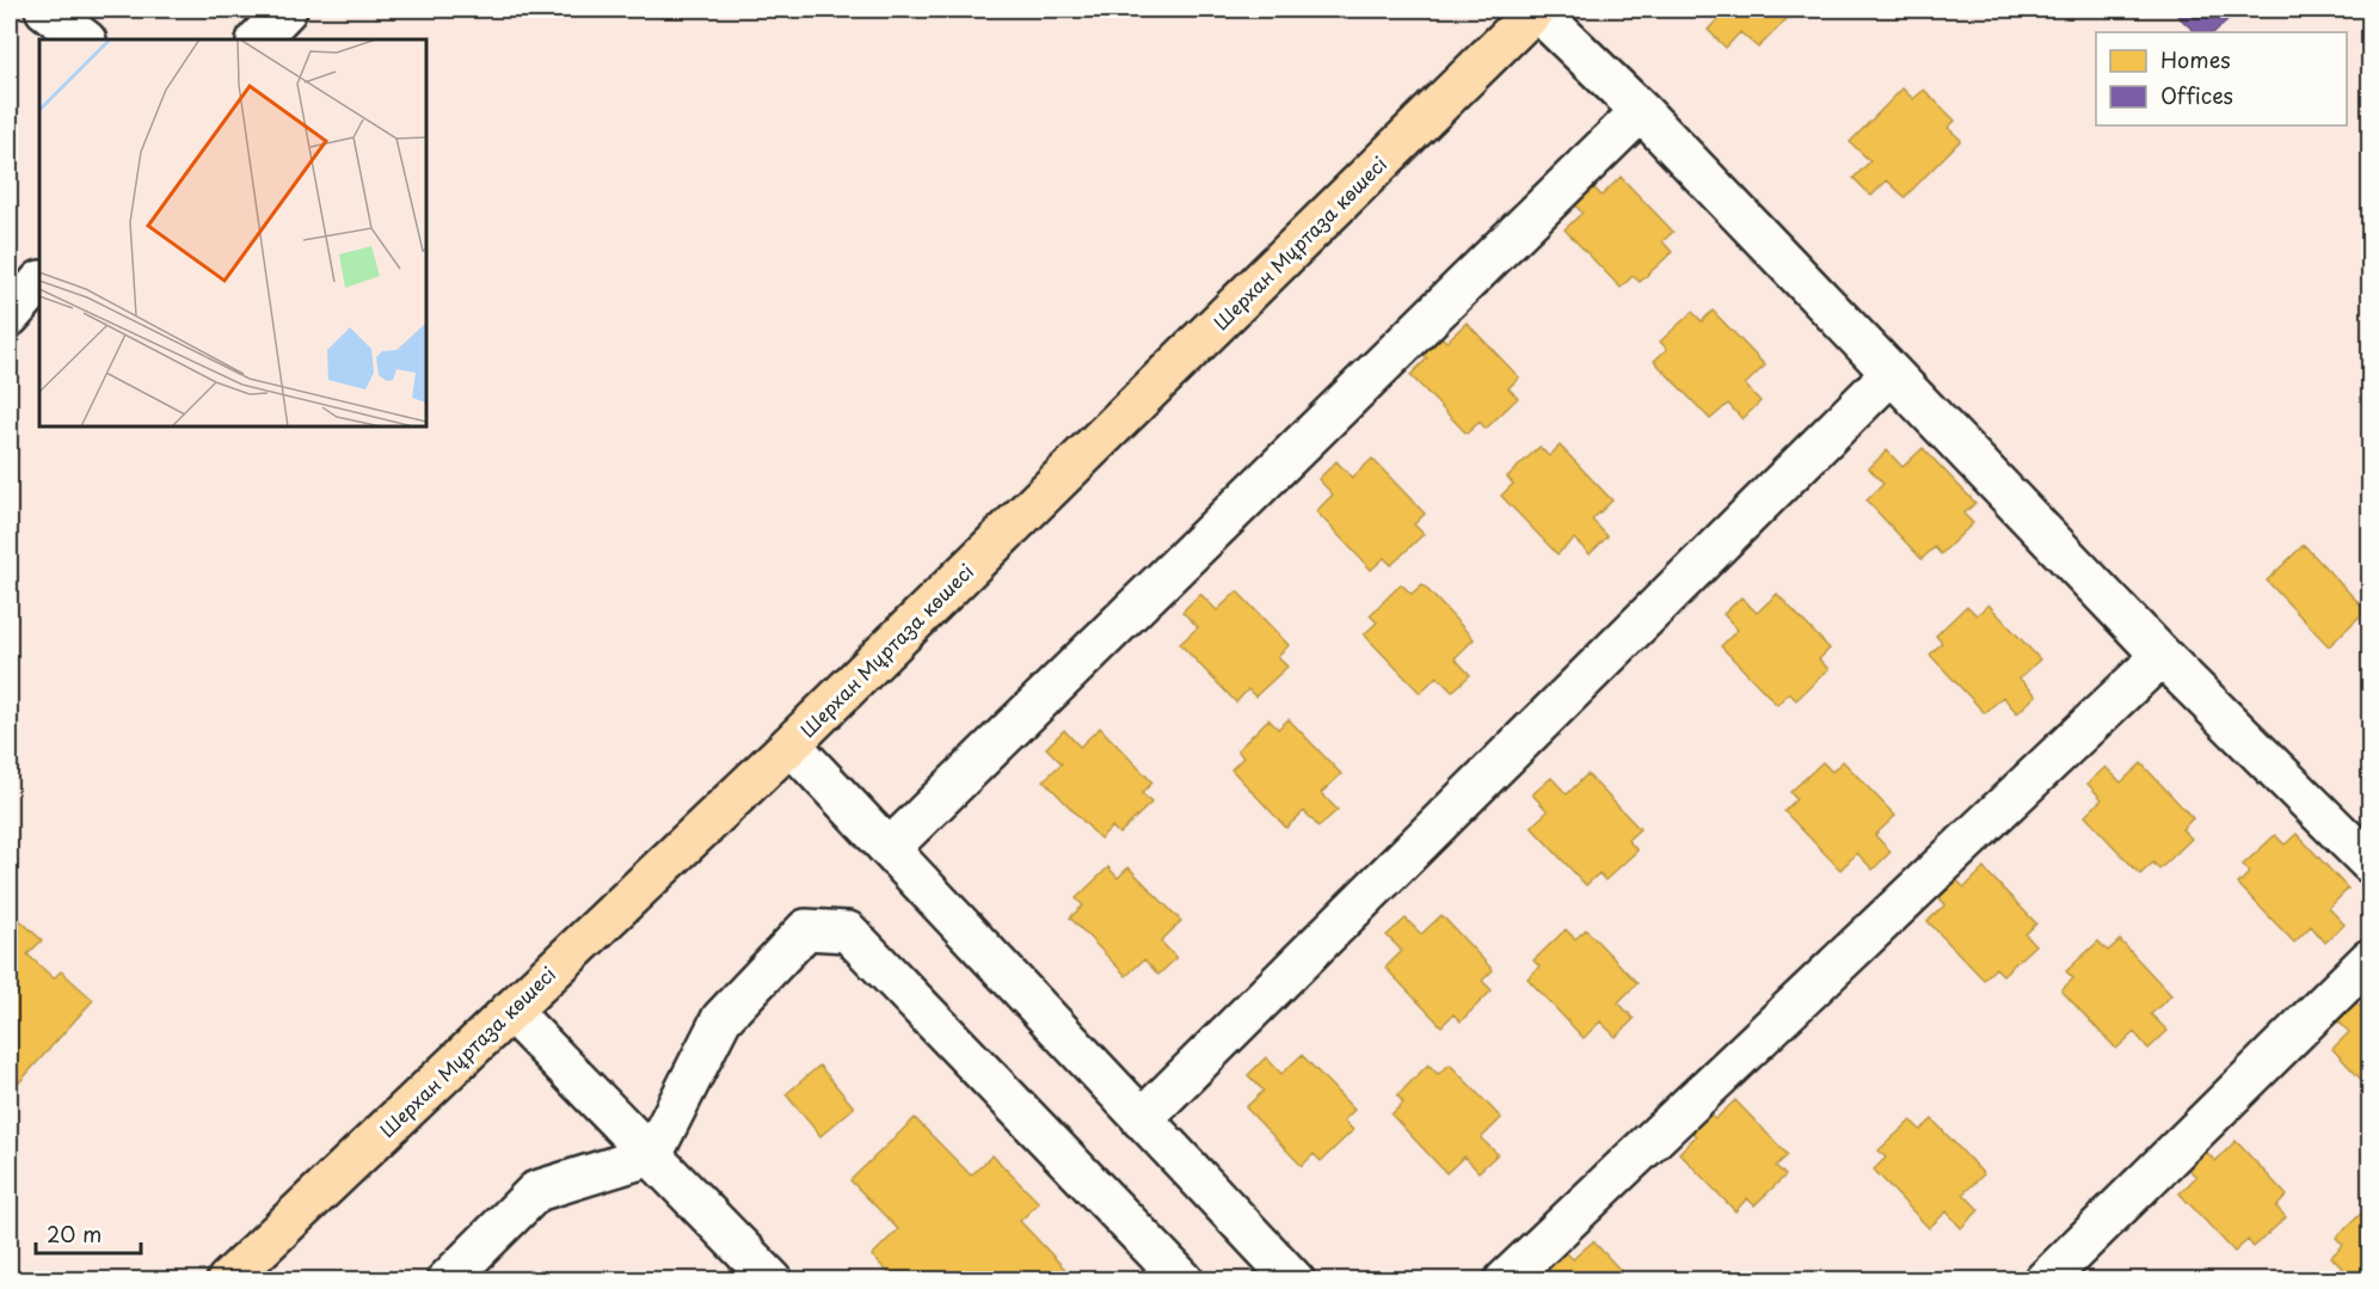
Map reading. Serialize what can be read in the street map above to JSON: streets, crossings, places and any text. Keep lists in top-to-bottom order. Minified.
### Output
{"streets":{"main road":["Шерхан Мұртаза көшесі"]},"legend":["Homes","Offices"],"scale_bar":"20 m"}
